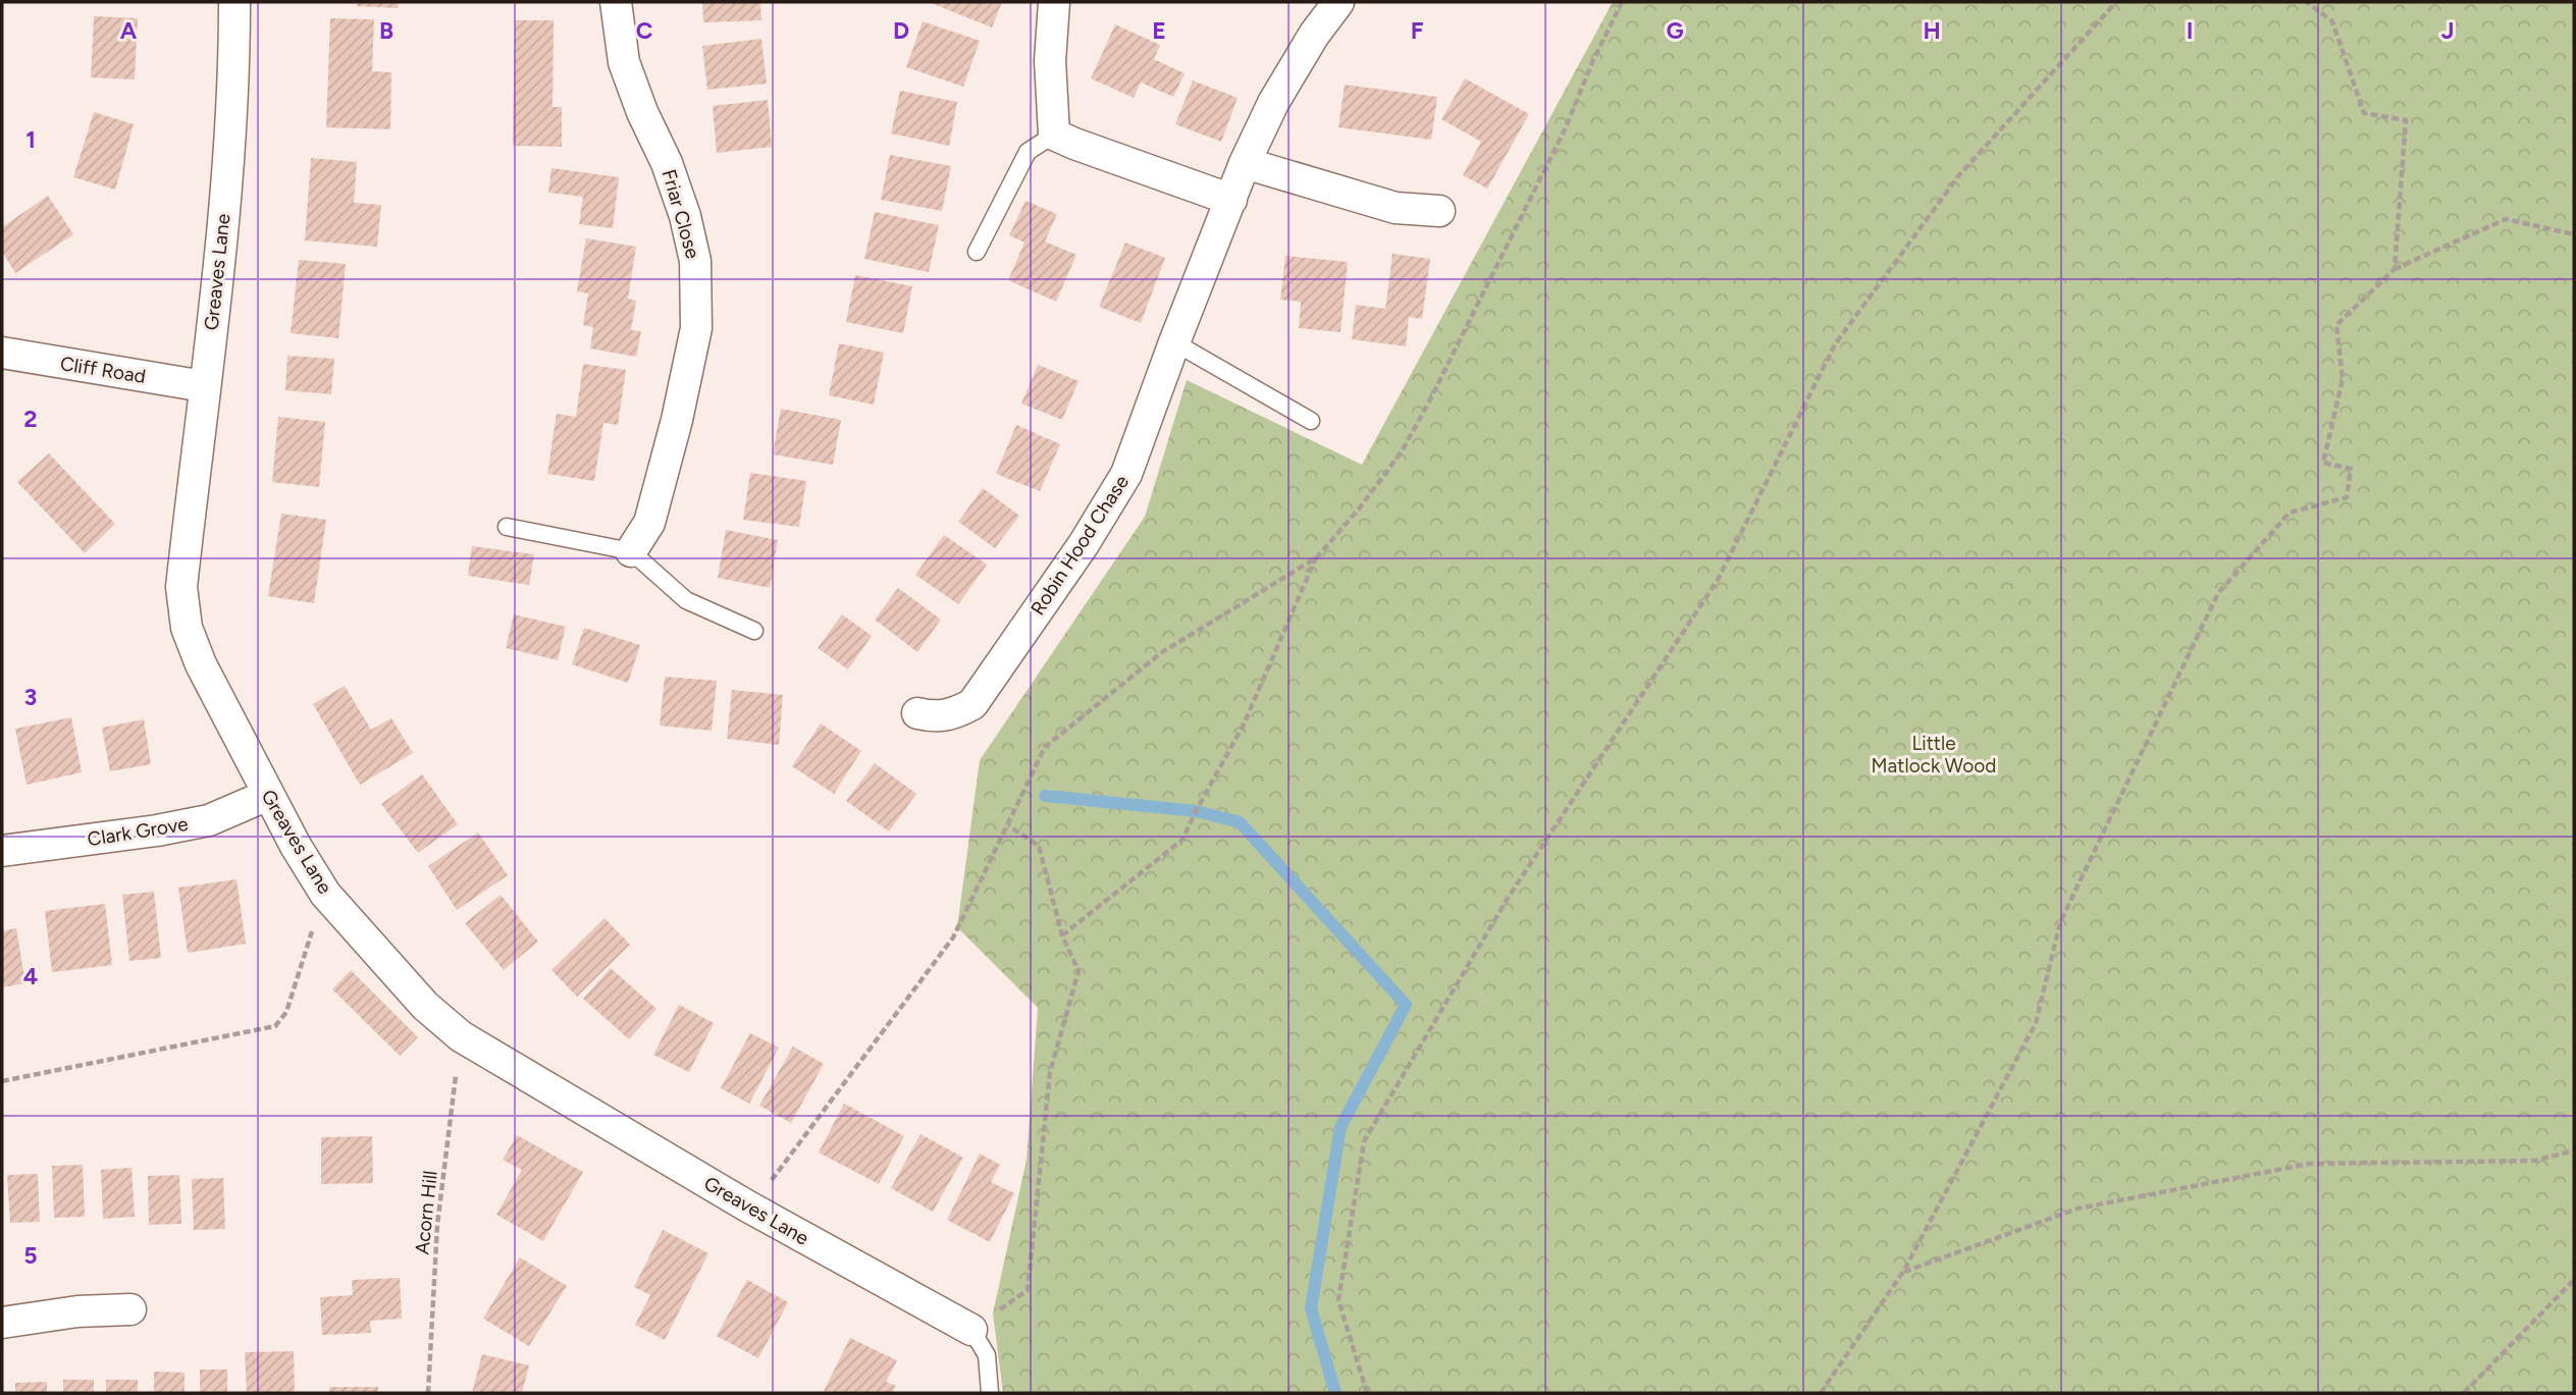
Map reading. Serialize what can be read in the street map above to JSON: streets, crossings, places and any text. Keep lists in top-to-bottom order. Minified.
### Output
{"streets":{"street":["Friar Close","Greaves Lane","Cliff Road","Robin Hood Chase","Clark Grove"],"path":["Acorn Hill"]},"crossings":[["Greaves Lane","Cliff Road"],["Greaves Lane","Clark Grove"],["Greaves Lane","Acorn Hill"]],"parks":["Little Matlock Wood"],"grid":{"columns":["A","B","C","D","E","F","G","H","I","J"],"rows":["1","2","3","4","5"]}}
